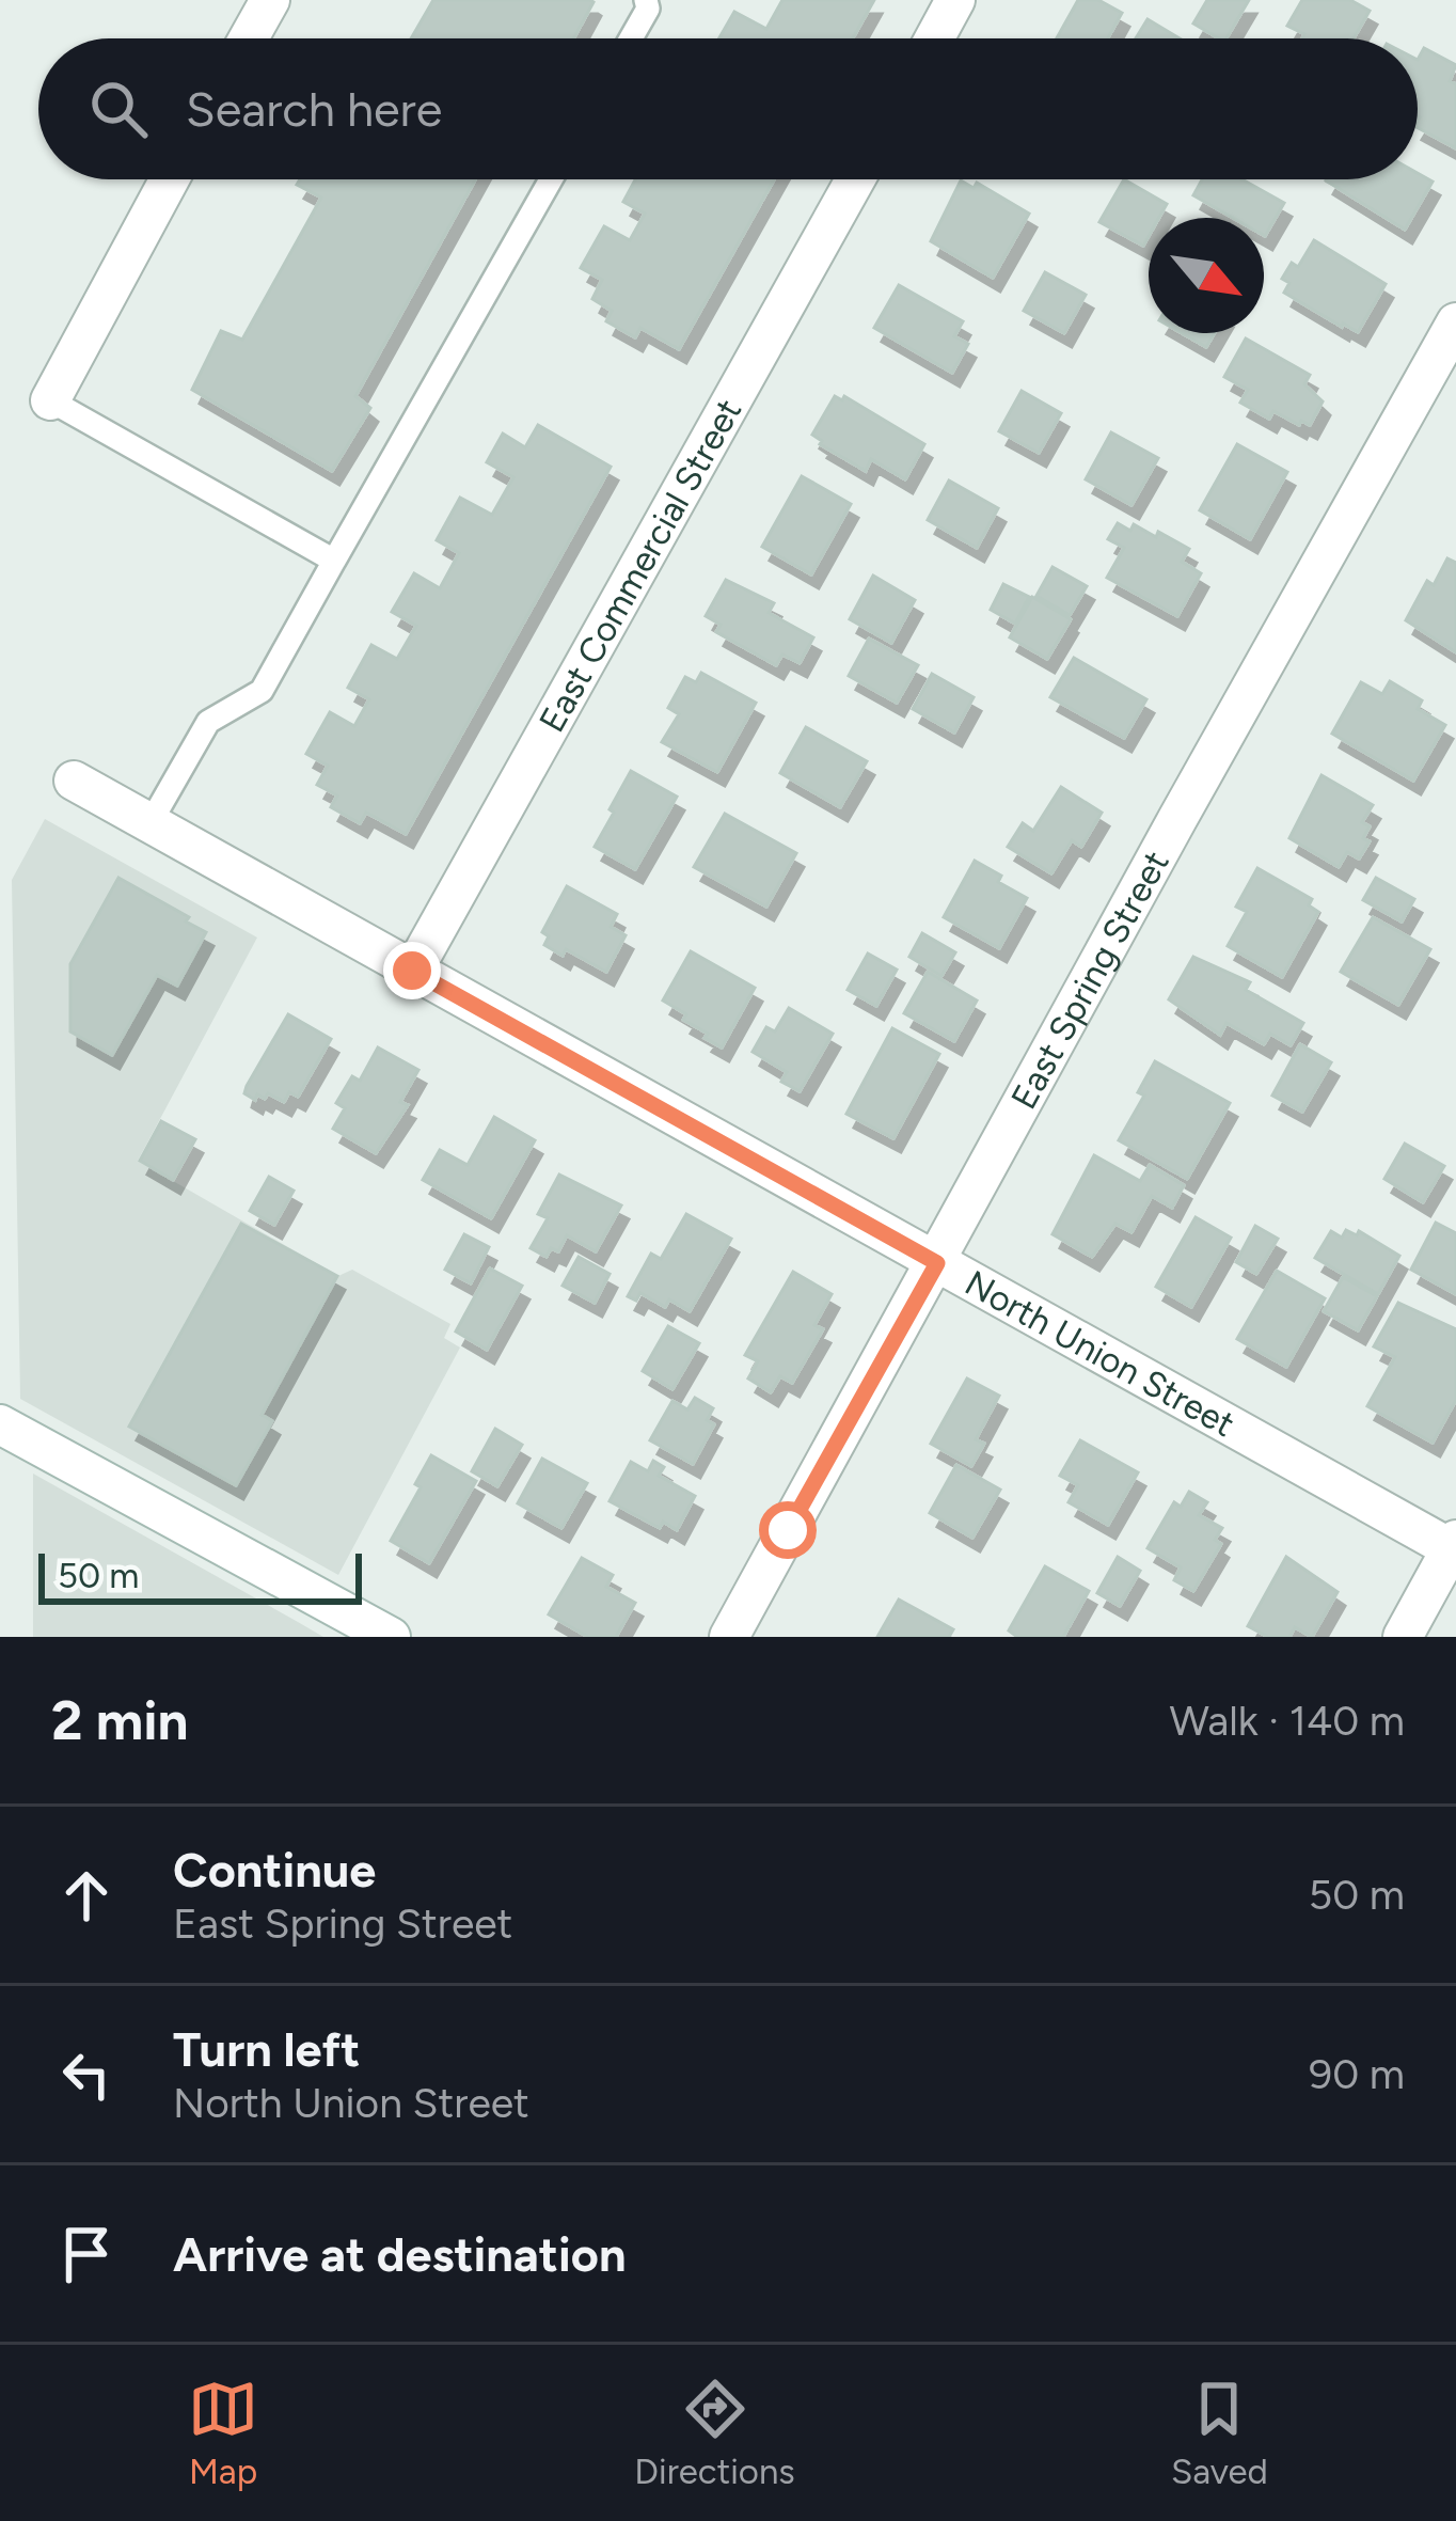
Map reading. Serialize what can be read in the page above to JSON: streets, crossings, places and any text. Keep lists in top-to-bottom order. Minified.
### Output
{"streets":{"street":["East Commercial Street","East Spring Street","North Union Street"]},"crossings":[["East Commercial Street","North Union Street"],["East Spring Street","North Union Street"]],"scale_bar":"50 m","north":"bottom right","page":{"search":"Search here","scale":"50 m","heading":["2 min","Walk · 140 m"],"list":[["Continue","East Spring Street","50 m"],["Turn left","North Union Street","90 m"],"Arrive at destination"],"nav":["Map","Directions","Saved"]}}
